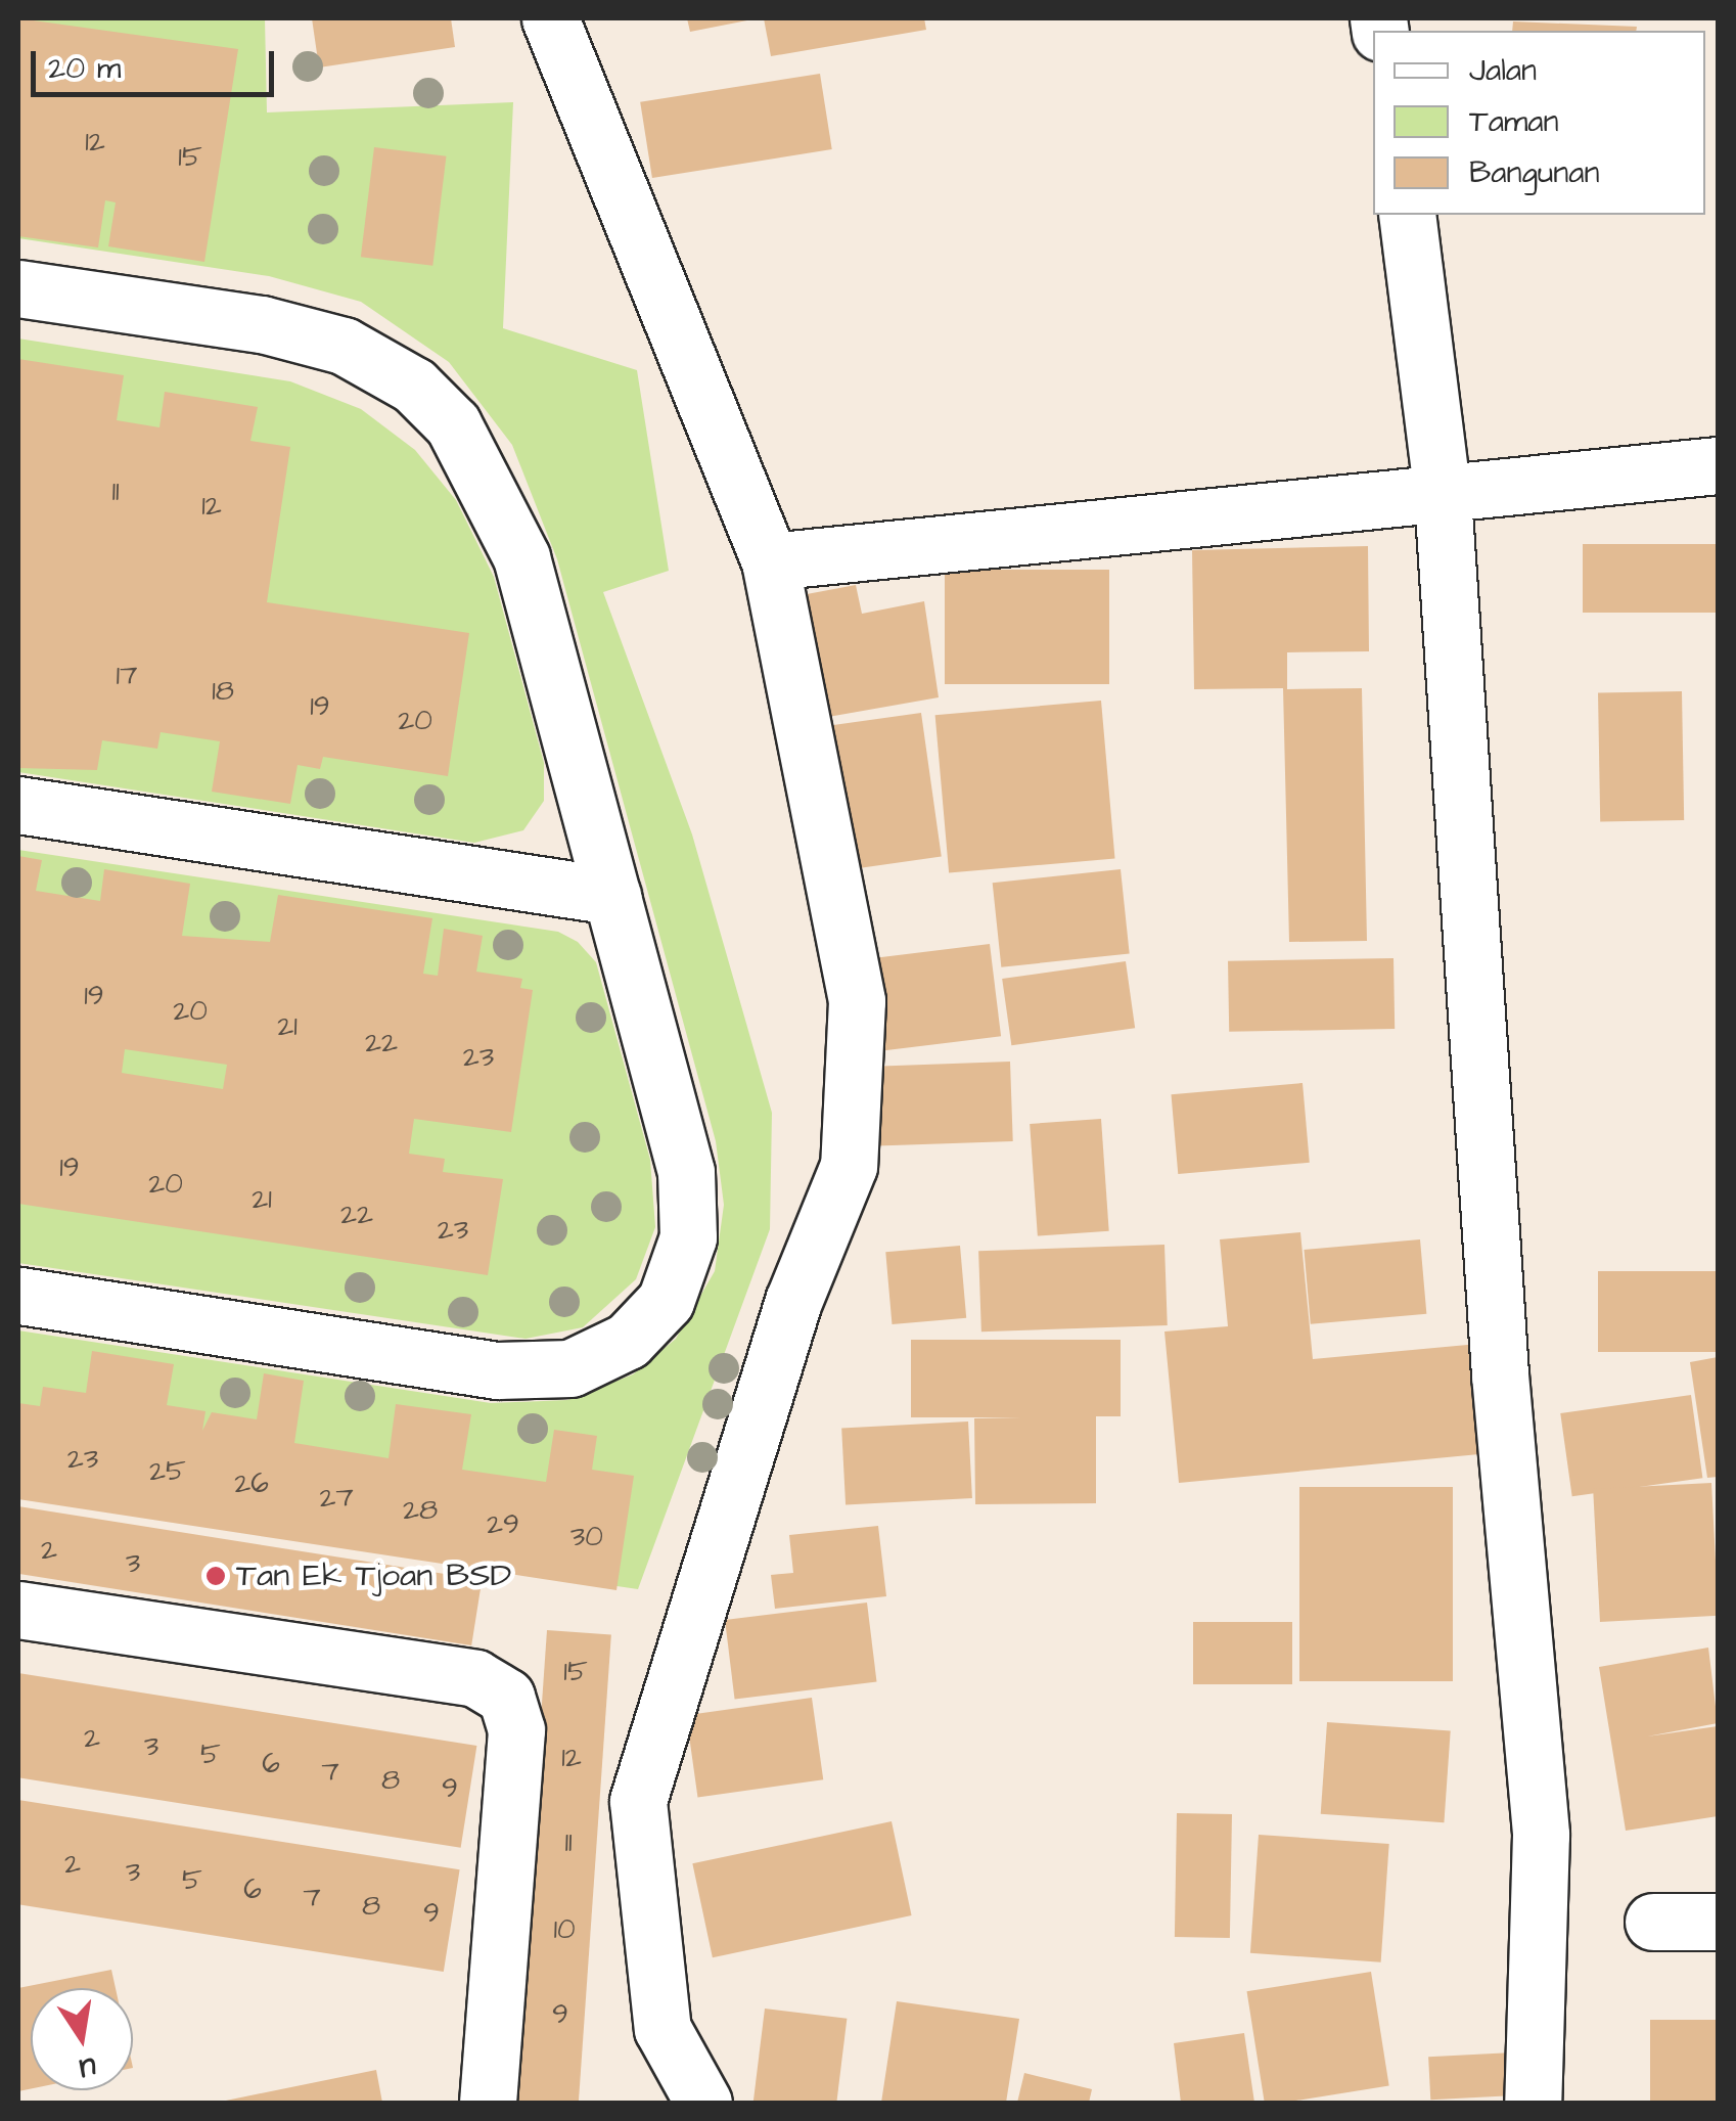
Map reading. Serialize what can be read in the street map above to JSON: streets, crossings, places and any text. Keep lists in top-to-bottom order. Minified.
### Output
{"places":["Tan Ek Tjoan BSD"],"house_numbers":["12","15","11","12","17","18","19","20","19","20","21","22","23","19","20","21","22","23","23","25","26","27","28","29","30","2","3","15","2","3","5","12","6","7","8","9","11","2","3","5","6","7","8","9","10","9"],"legend":["Jalan","Taman","Bangunan"],"scale_bar":"20 m","north":"bottom"}
